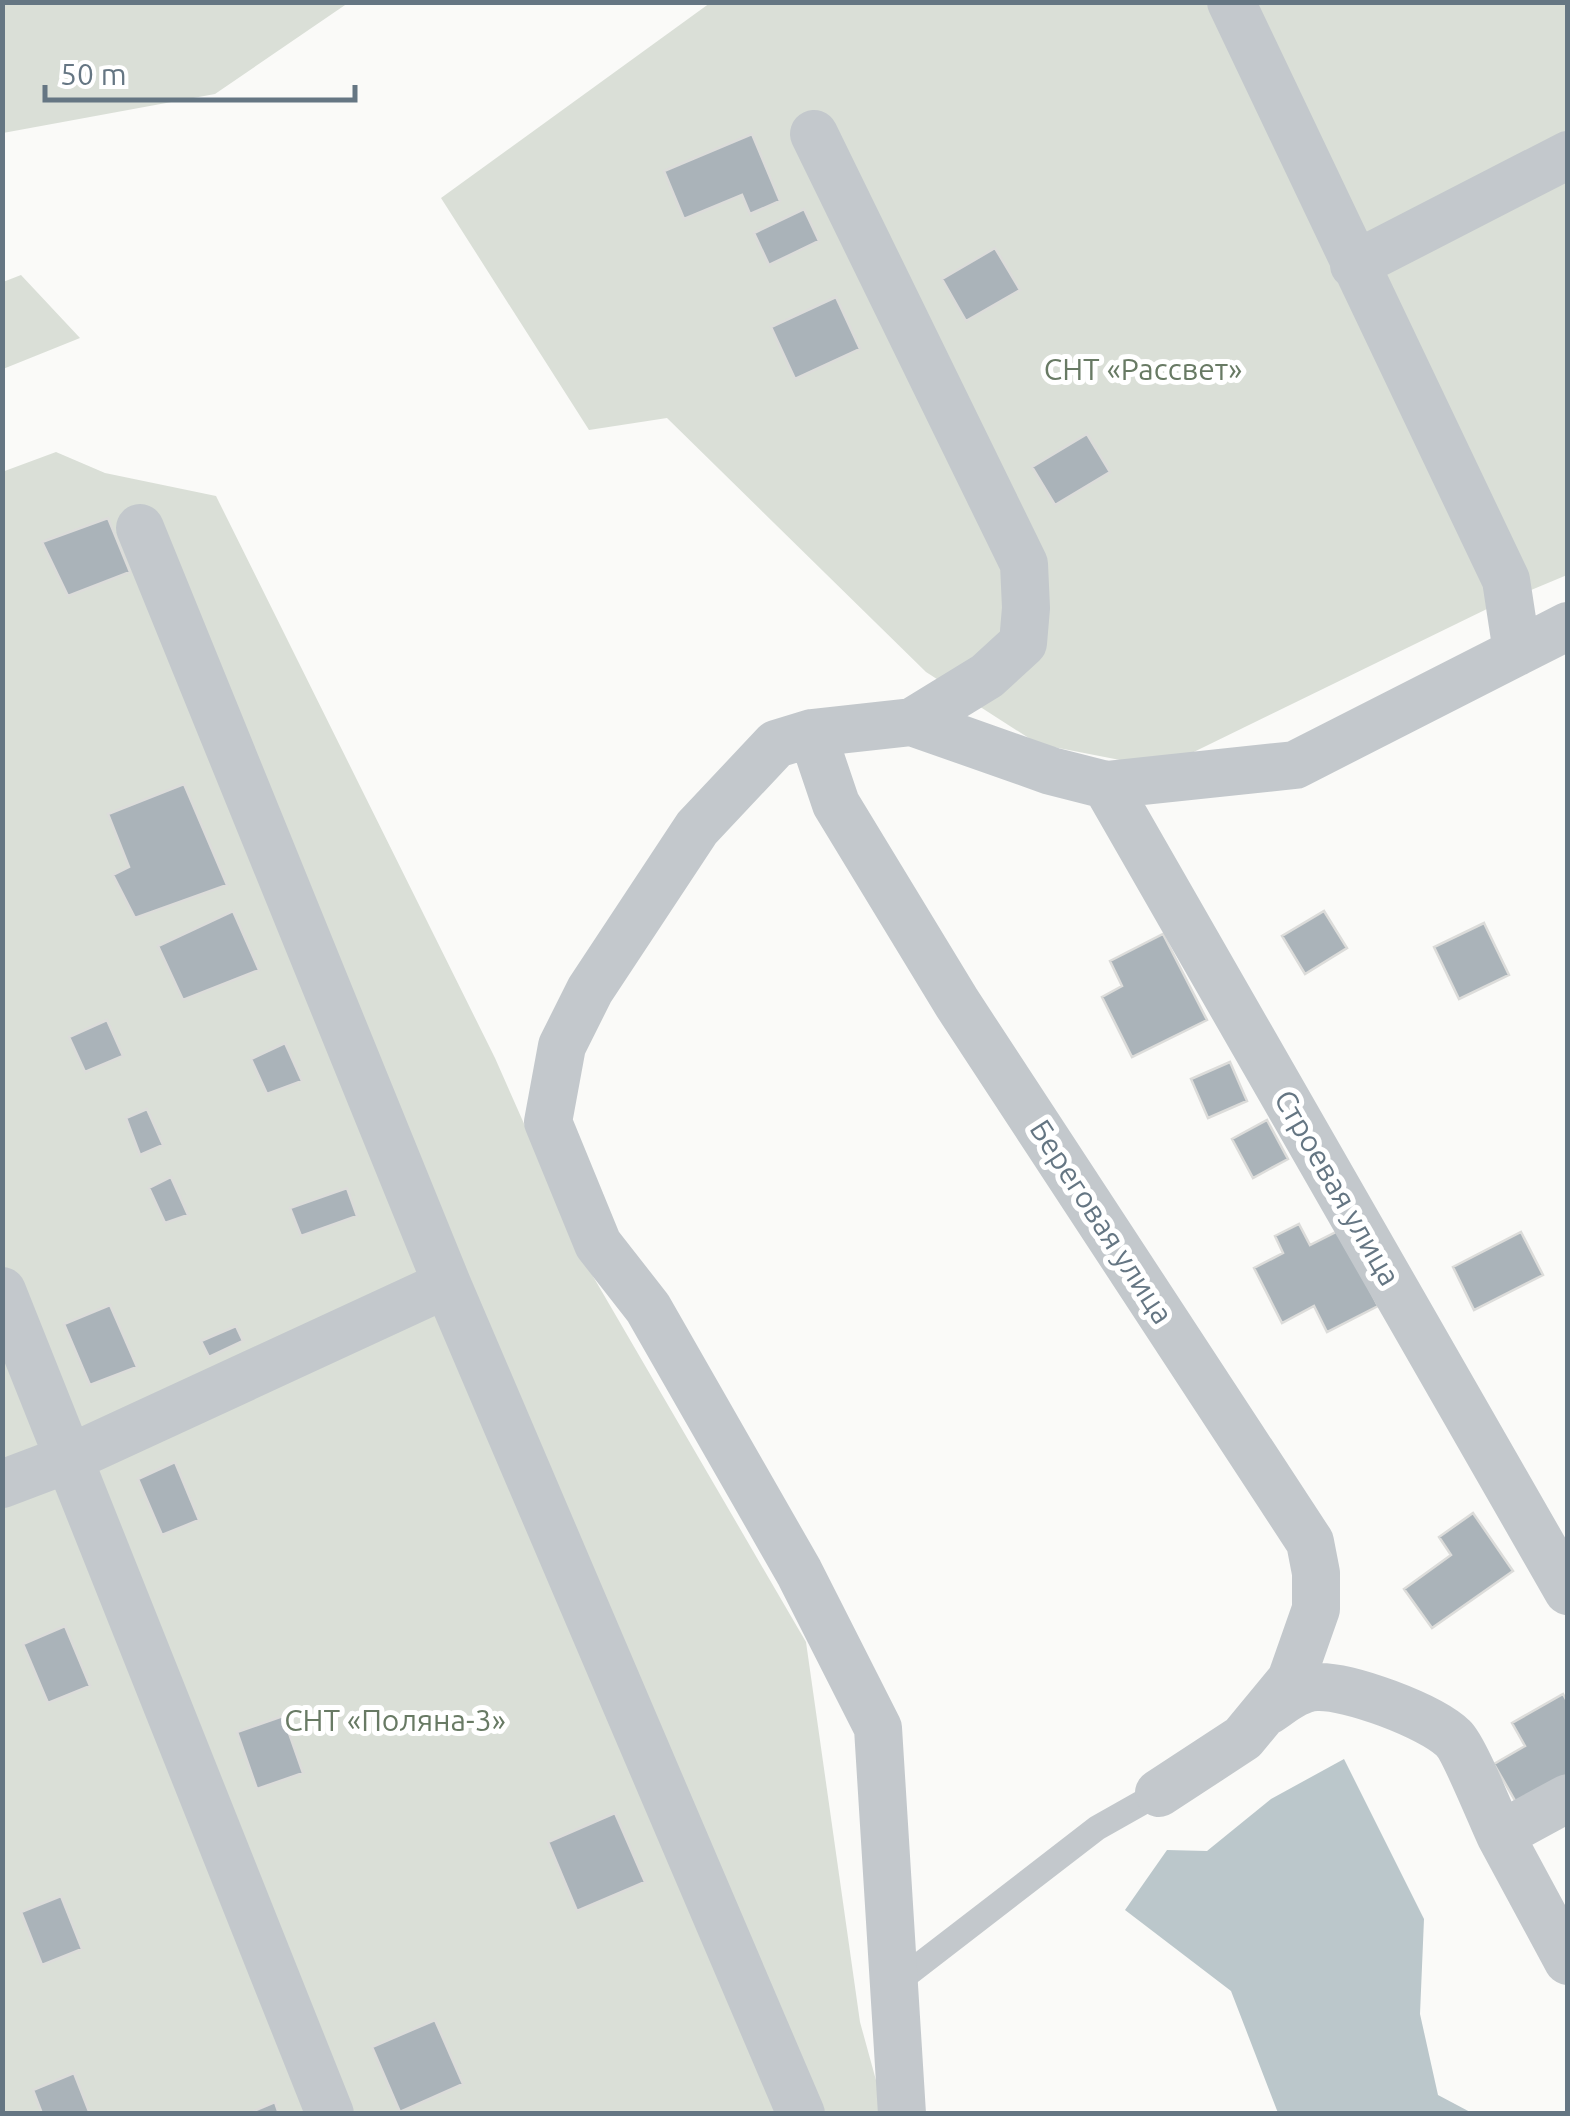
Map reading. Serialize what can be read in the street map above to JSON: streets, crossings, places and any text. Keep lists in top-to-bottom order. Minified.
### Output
{"streets":{"street":["Строевая улица","Береговая улица"]},"parks":["СНТ «Рассвет»","СНТ «Поляна-3»"],"scale_bar":"50 m"}
